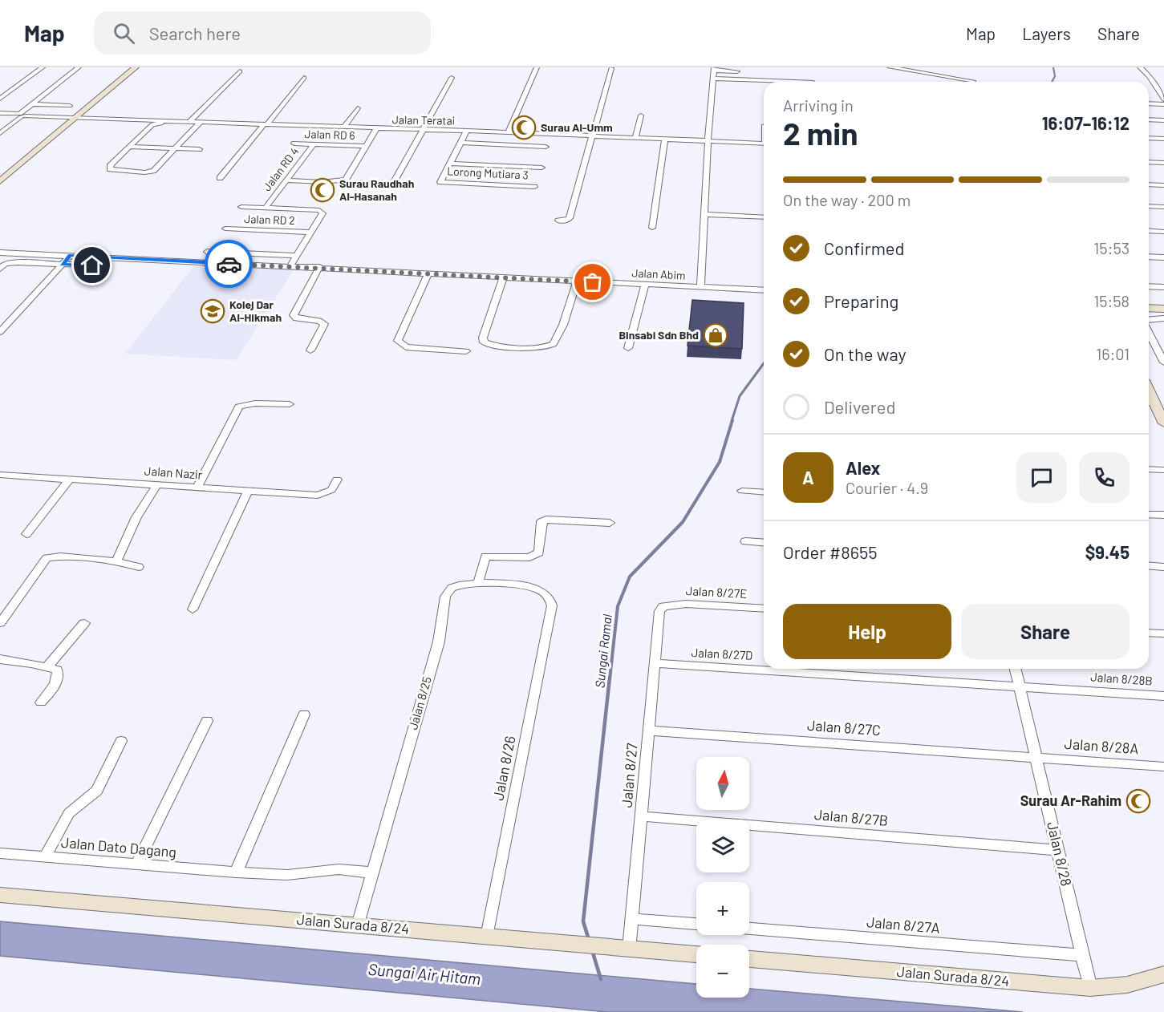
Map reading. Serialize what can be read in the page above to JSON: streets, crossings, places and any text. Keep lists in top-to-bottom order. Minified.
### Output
{"streets":{"street":["Jalan Teratai","Jalan RD 6","Jalan RD 4","Lorong Mutiara 3","Jalan RD 2","Jalan Abim","Jalan Nazir","Jalan 8/27E","Jalan 8/27D","Jalan 8/28B","Jalan 8/25","Jalan 8/27C","Jalan 8/28A","Jalan 8/26","Jalan 8/27","Jalan 8/27B","Jalan Dato Dagang","Jalan 8/28","Jalan Surada 8/24","Jalan 8/27A"]},"crossings":[["Jalan RD 6","Jalan RD 4"],["Jalan 8/27E","Jalan 8/27"],["Jalan 8/27D","Jalan 8/28B"],["Jalan 8/27D","Jalan 8/27"],["Jalan 8/27D","Jalan 8/28"],["Jalan 8/28B","Jalan 8/28"],["Jalan 8/25","Jalan 8/26"],["Jalan 8/25","Jalan Dato Dagang"],["Jalan 8/25","Jalan Surada 8/24"],["Jalan 8/27C","Jalan 8/28A"],["Jalan 8/27C","Jalan 8/27"],["Jalan 8/27C","Jalan 8/28"],["Jalan 8/28A","Jalan 8/28"],["Jalan 8/26","Jalan Surada 8/24"],["Jalan 8/27","Jalan 8/27B"],["Jalan 8/27","Jalan Surada 8/24"],["Jalan 8/27B","Jalan 8/28"],["Jalan 8/28","Jalan Surada 8/24"],["Jalan 8/28","Jalan 8/27A"]],"water":["Sungai Ramal","Sungai Air Hitam"],"places":{"mosque":["Surau Al-Umm","Surau Raudhah Al-Hasanah","Surau Ar-Rahim"],"school or university":["Kolej Dar Al-Hikmah"],"shop":["Binsabi Sdn Bhd"]},"north":"top","page":{"header":"Map","search":"Search here","nav":["Map","Layers","Share"],"heading":["2 min","Arriving in","16:07–16:12"],"panel":["Alex","Courier · 4.9","Order #8655","$9.45"],"bar":"On the way · 200 m","list":[["Confirmed","15:53"],["Preparing","15:58"],["On the way","16:01"],"Delivered"],"round":"A","buttons":["Help","Share"],"map_buttons":["+","−"]}}
